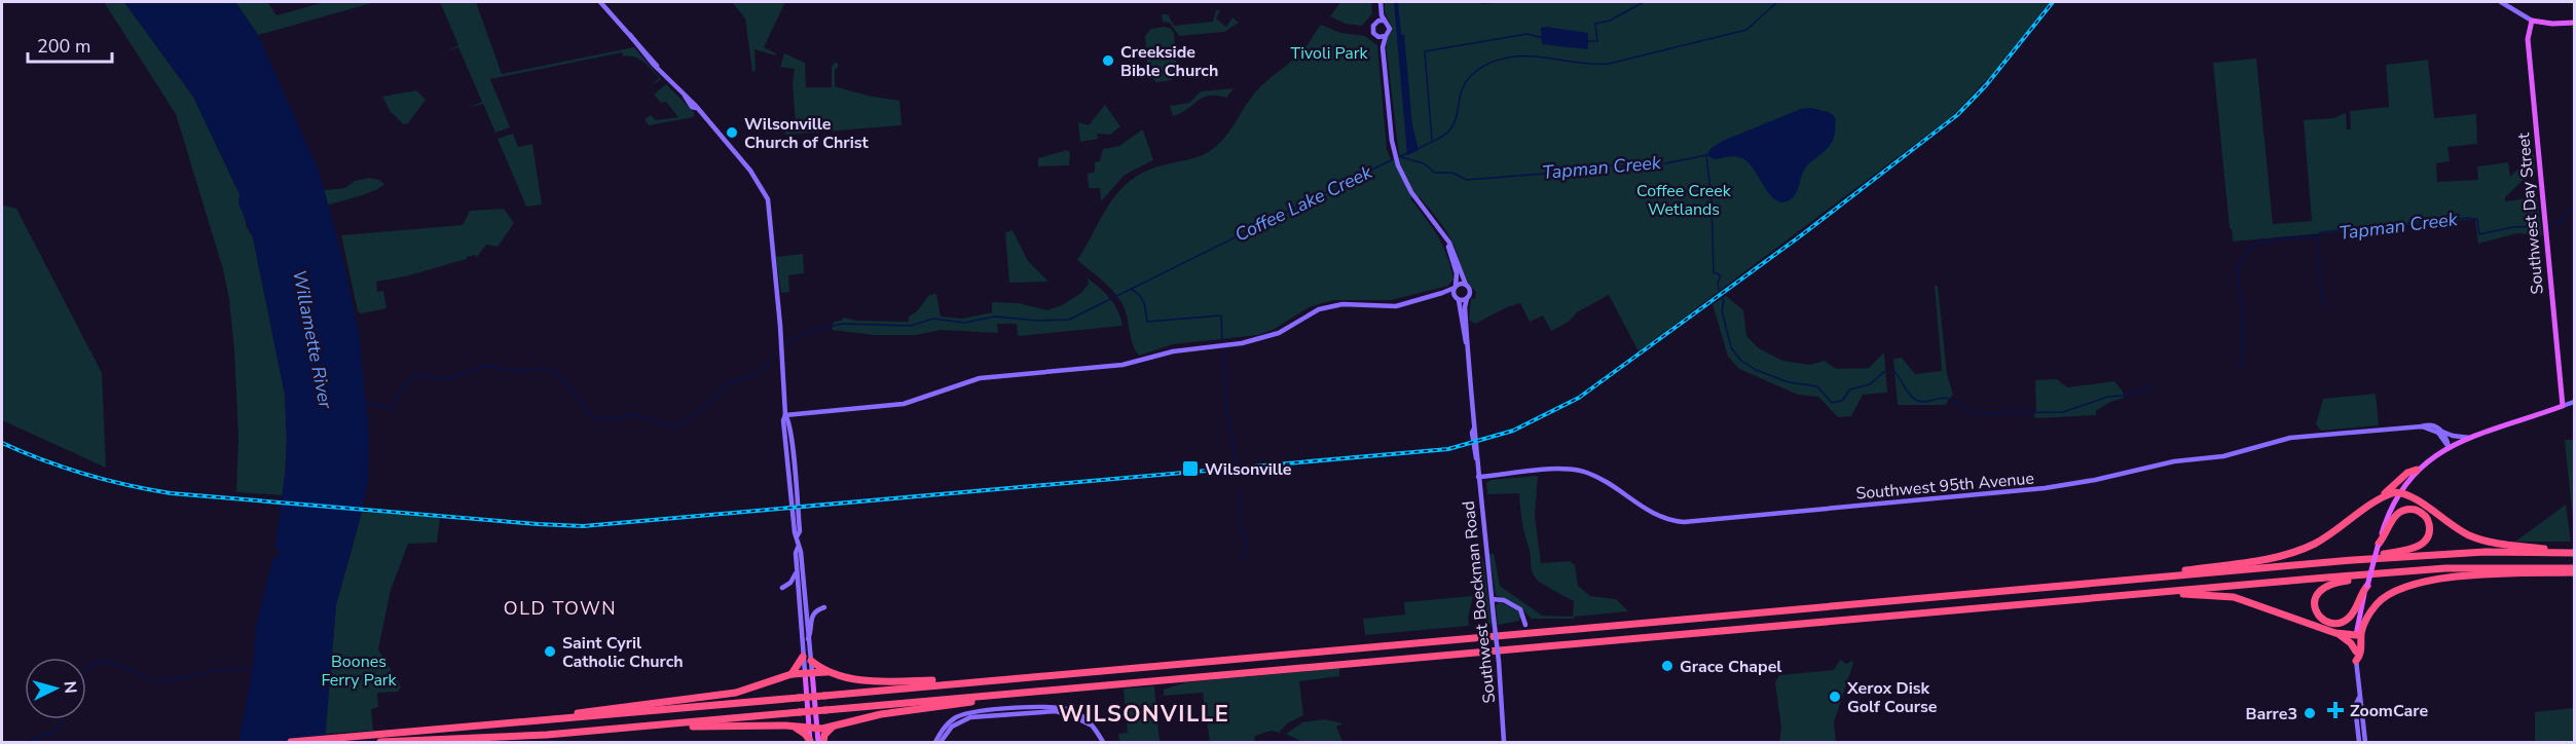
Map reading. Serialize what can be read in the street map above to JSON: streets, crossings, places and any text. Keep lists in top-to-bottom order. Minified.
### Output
{"streets":{"main road":["Southwest Day Street","Southwest 95th Avenue","Southwest Boeckman Road"]},"crossings":[["Southwest 95th Avenue","Southwest Boeckman Road"]],"districts":["OLD TOWN","WILSONVILLE"],"water":["Tapman Creek","Coffee Lake Creek","Willamette River"],"parks":["Tivoli Park","Coffee Creek Wetlands","Boones Ferry Park"],"places":{"other":["Creekside Bible Church","Wilsonville Church of Christ","Saint Cyril Catholic Church","Grace Chapel","Xerox Disk Golf Course","Barre3"],"transit":["Wilsonville"],"health":["ZoomCare"]},"scale_bar":"200 m","north":"right"}
